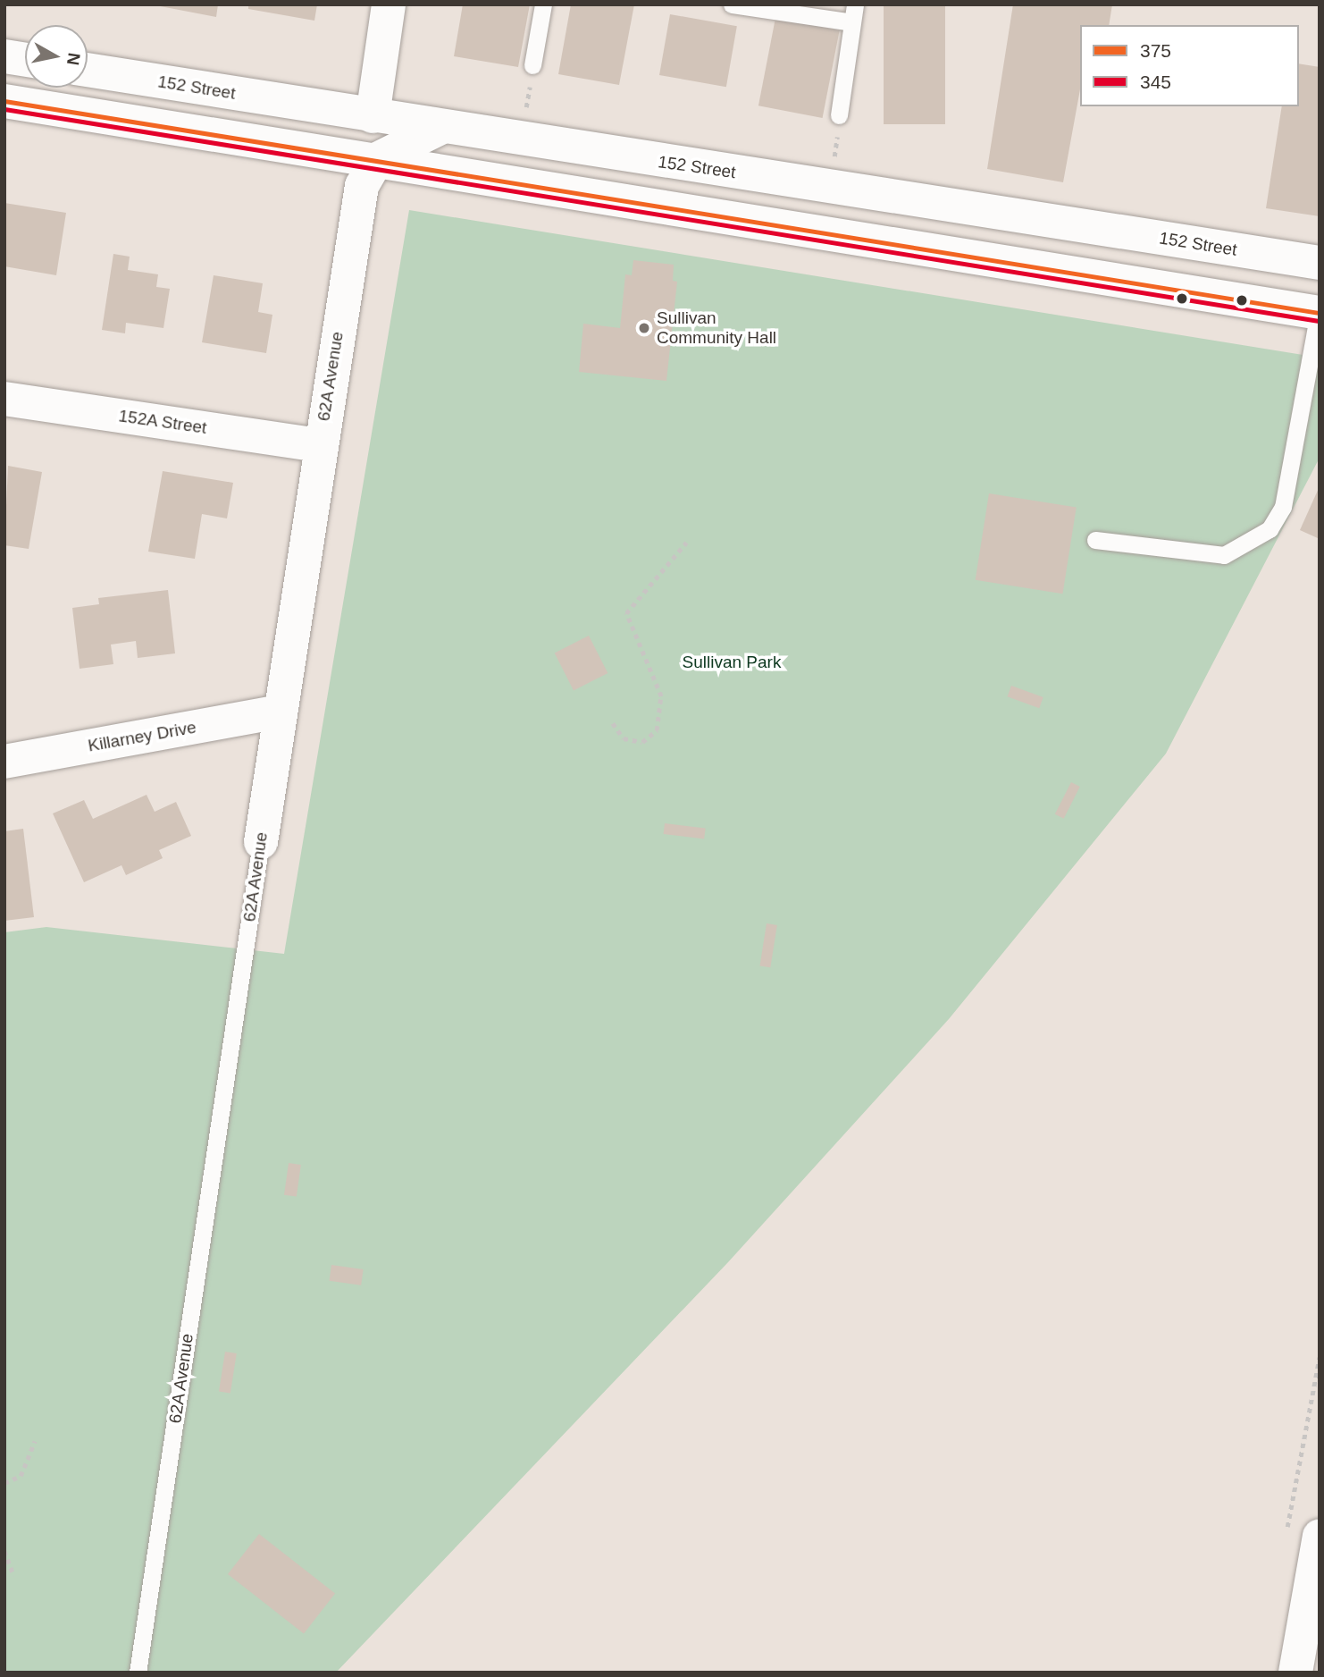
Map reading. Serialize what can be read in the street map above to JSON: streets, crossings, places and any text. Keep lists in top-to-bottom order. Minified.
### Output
{"streets":{"main road":["152 Street","62A Avenue","152A Street","Killarney Drive"]},"crossings":[["62A Avenue","152A Street"],["62A Avenue","Killarney Drive"]],"parks":["Sullivan Park"],"places":["Sullivan Community Hall"],"lines":["transit line 375","transit line 345"],"legend":["375","345"],"north":"right"}
